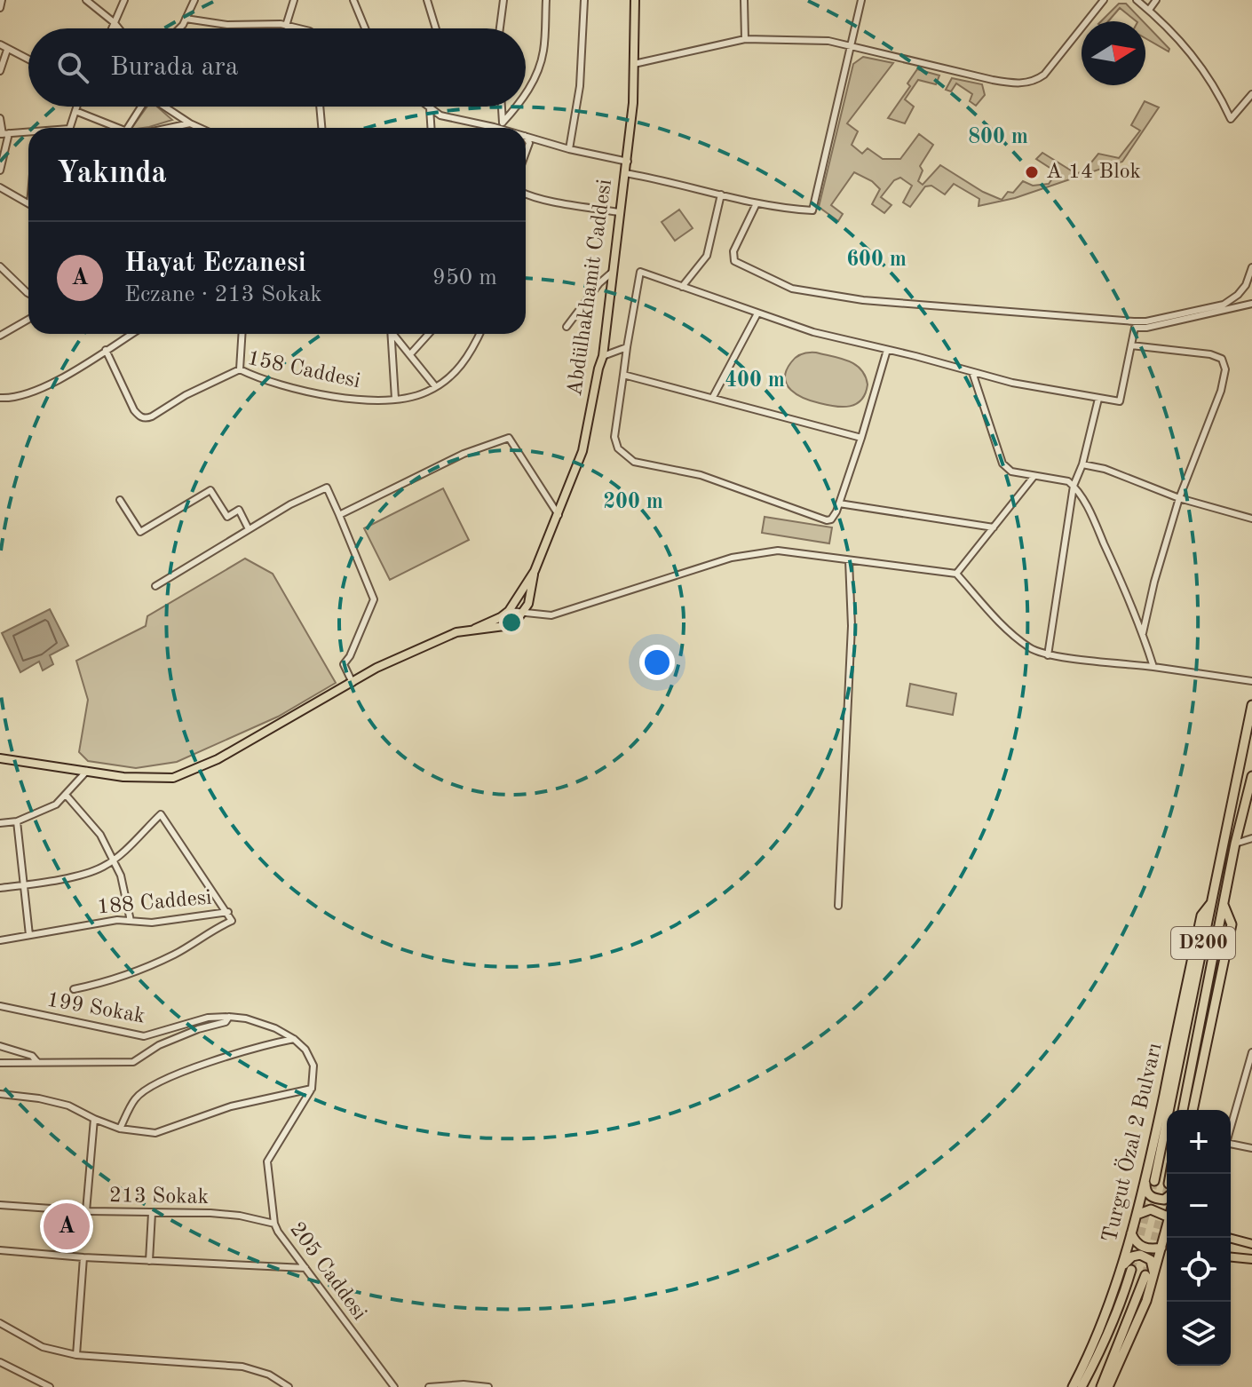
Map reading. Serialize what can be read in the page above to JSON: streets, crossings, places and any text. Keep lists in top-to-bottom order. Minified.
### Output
{"streets":{"highway":["D200","Turgut Özal 2 Bulvarı"],"main road":["Abdülhakhamit Caddesi"],"street":["158 Caddesi","188 Caddesi","199 Sokak","213 Sokak","205 Caddesi"]},"crossings":[["213 Sokak","205 Caddesi"]],"places":["A 14 Blok"],"north":"right","page":{"search":"Burada ara","heading":"Yakında","list":[{"mark":"A","name":"Hayat Eczanesi","note":"Eczane · 213 Sokak","value":"950 m"}],"map_buttons":["+","−"],"pins":"A"},"rings":["800 m","600 m","400 m","200 m"]}
